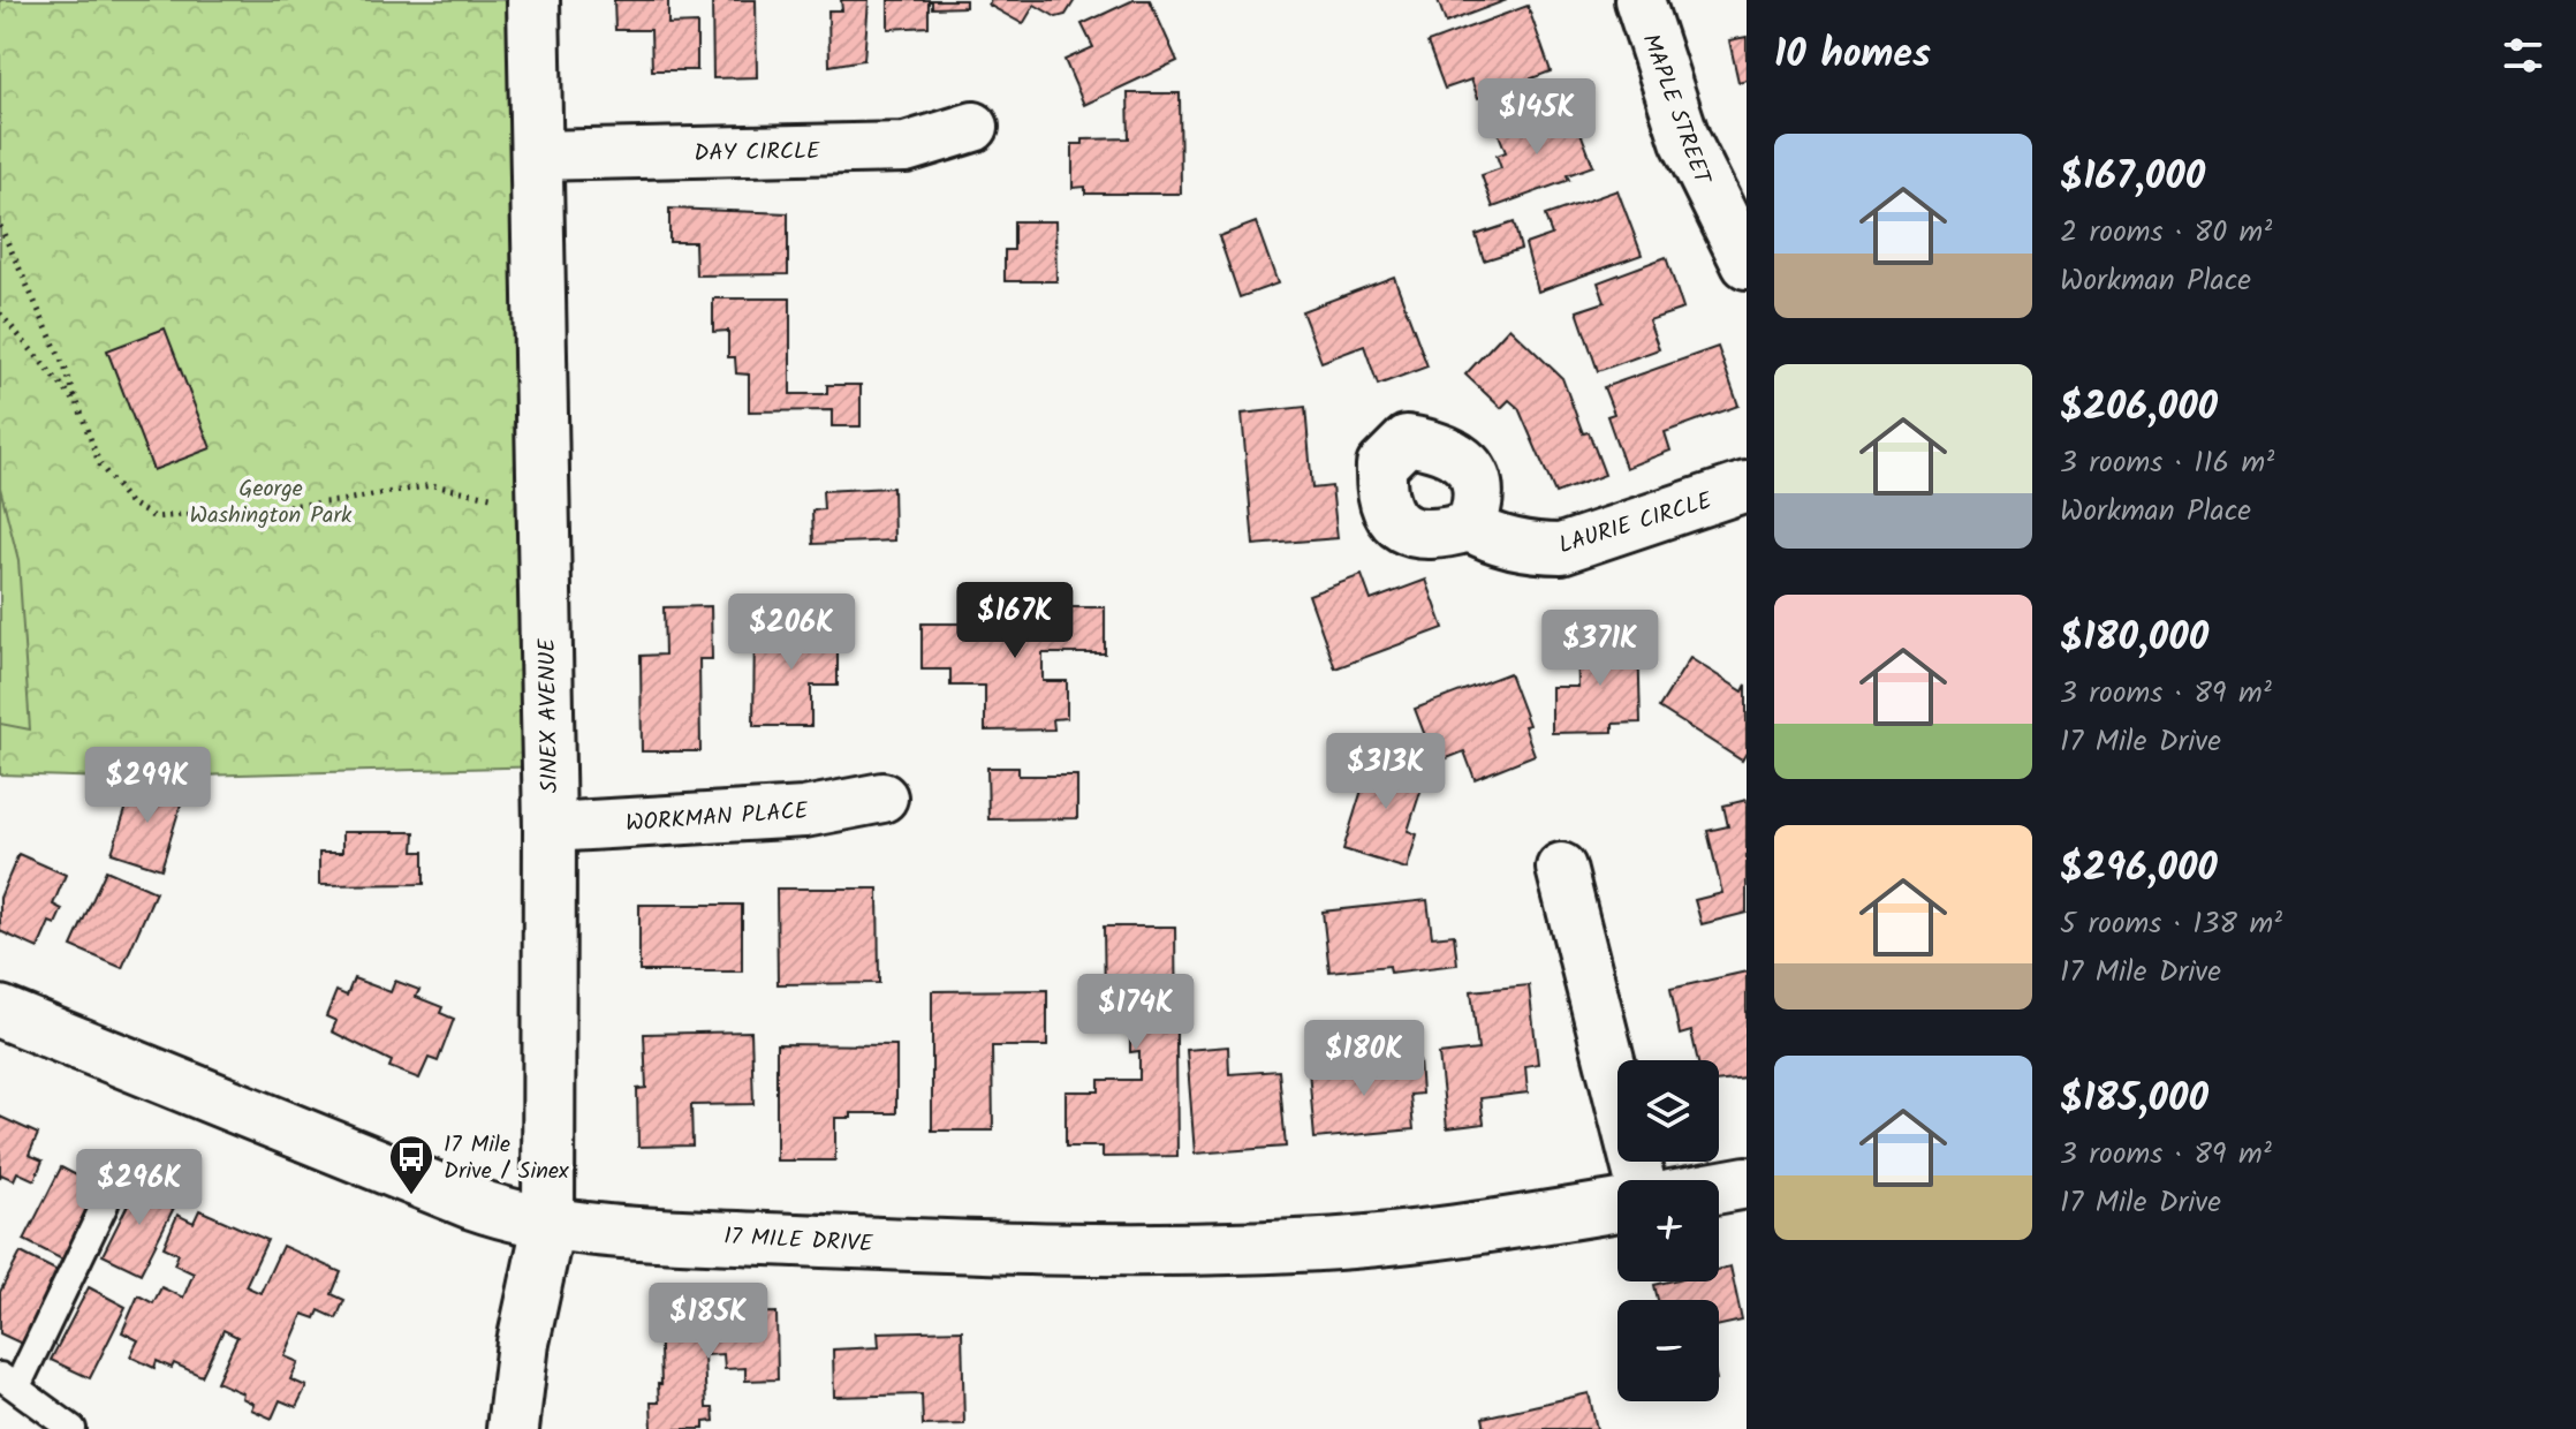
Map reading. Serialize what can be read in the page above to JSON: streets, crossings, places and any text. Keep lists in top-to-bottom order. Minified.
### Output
{"streets":{"main road":["SINEX AVENUE","17 MILE DRIVE"],"street":["MAPLE STREET","DAY CIRCLE","LAURIE CIRCLE","WORKMAN PLACE"]},"crossings":[["DAY CIRCLE","SINEX AVENUE"],["SINEX AVENUE","WORKMAN PLACE"],["SINEX AVENUE","17 MILE DRIVE"]],"parks":["George Washington Park"],"places":{"bus stop":["17 Mile Drive / Sinex"]},"page":{"heading":"10 homes","price":["$145K","$167K","$206K","$371K","$313K","$299K","$174K","$180K","$296K","$185K"],"list":[{"name":"$167,000","note":"2 rooms · 80 m² · Workman Place"},{"name":"$206,000","note":"3 rooms · 116 m² · Workman Place"},{"name":"$180,000","note":"3 rooms · 89 m² · 17 Mile Drive"},{"name":"$296,000","note":"5 rooms · 138 m² · 17 Mile Drive"},{"name":"$185,000","note":"3 rooms · 89 m² · 17 Mile Drive"}],"map_buttons":["+","−"]}}
